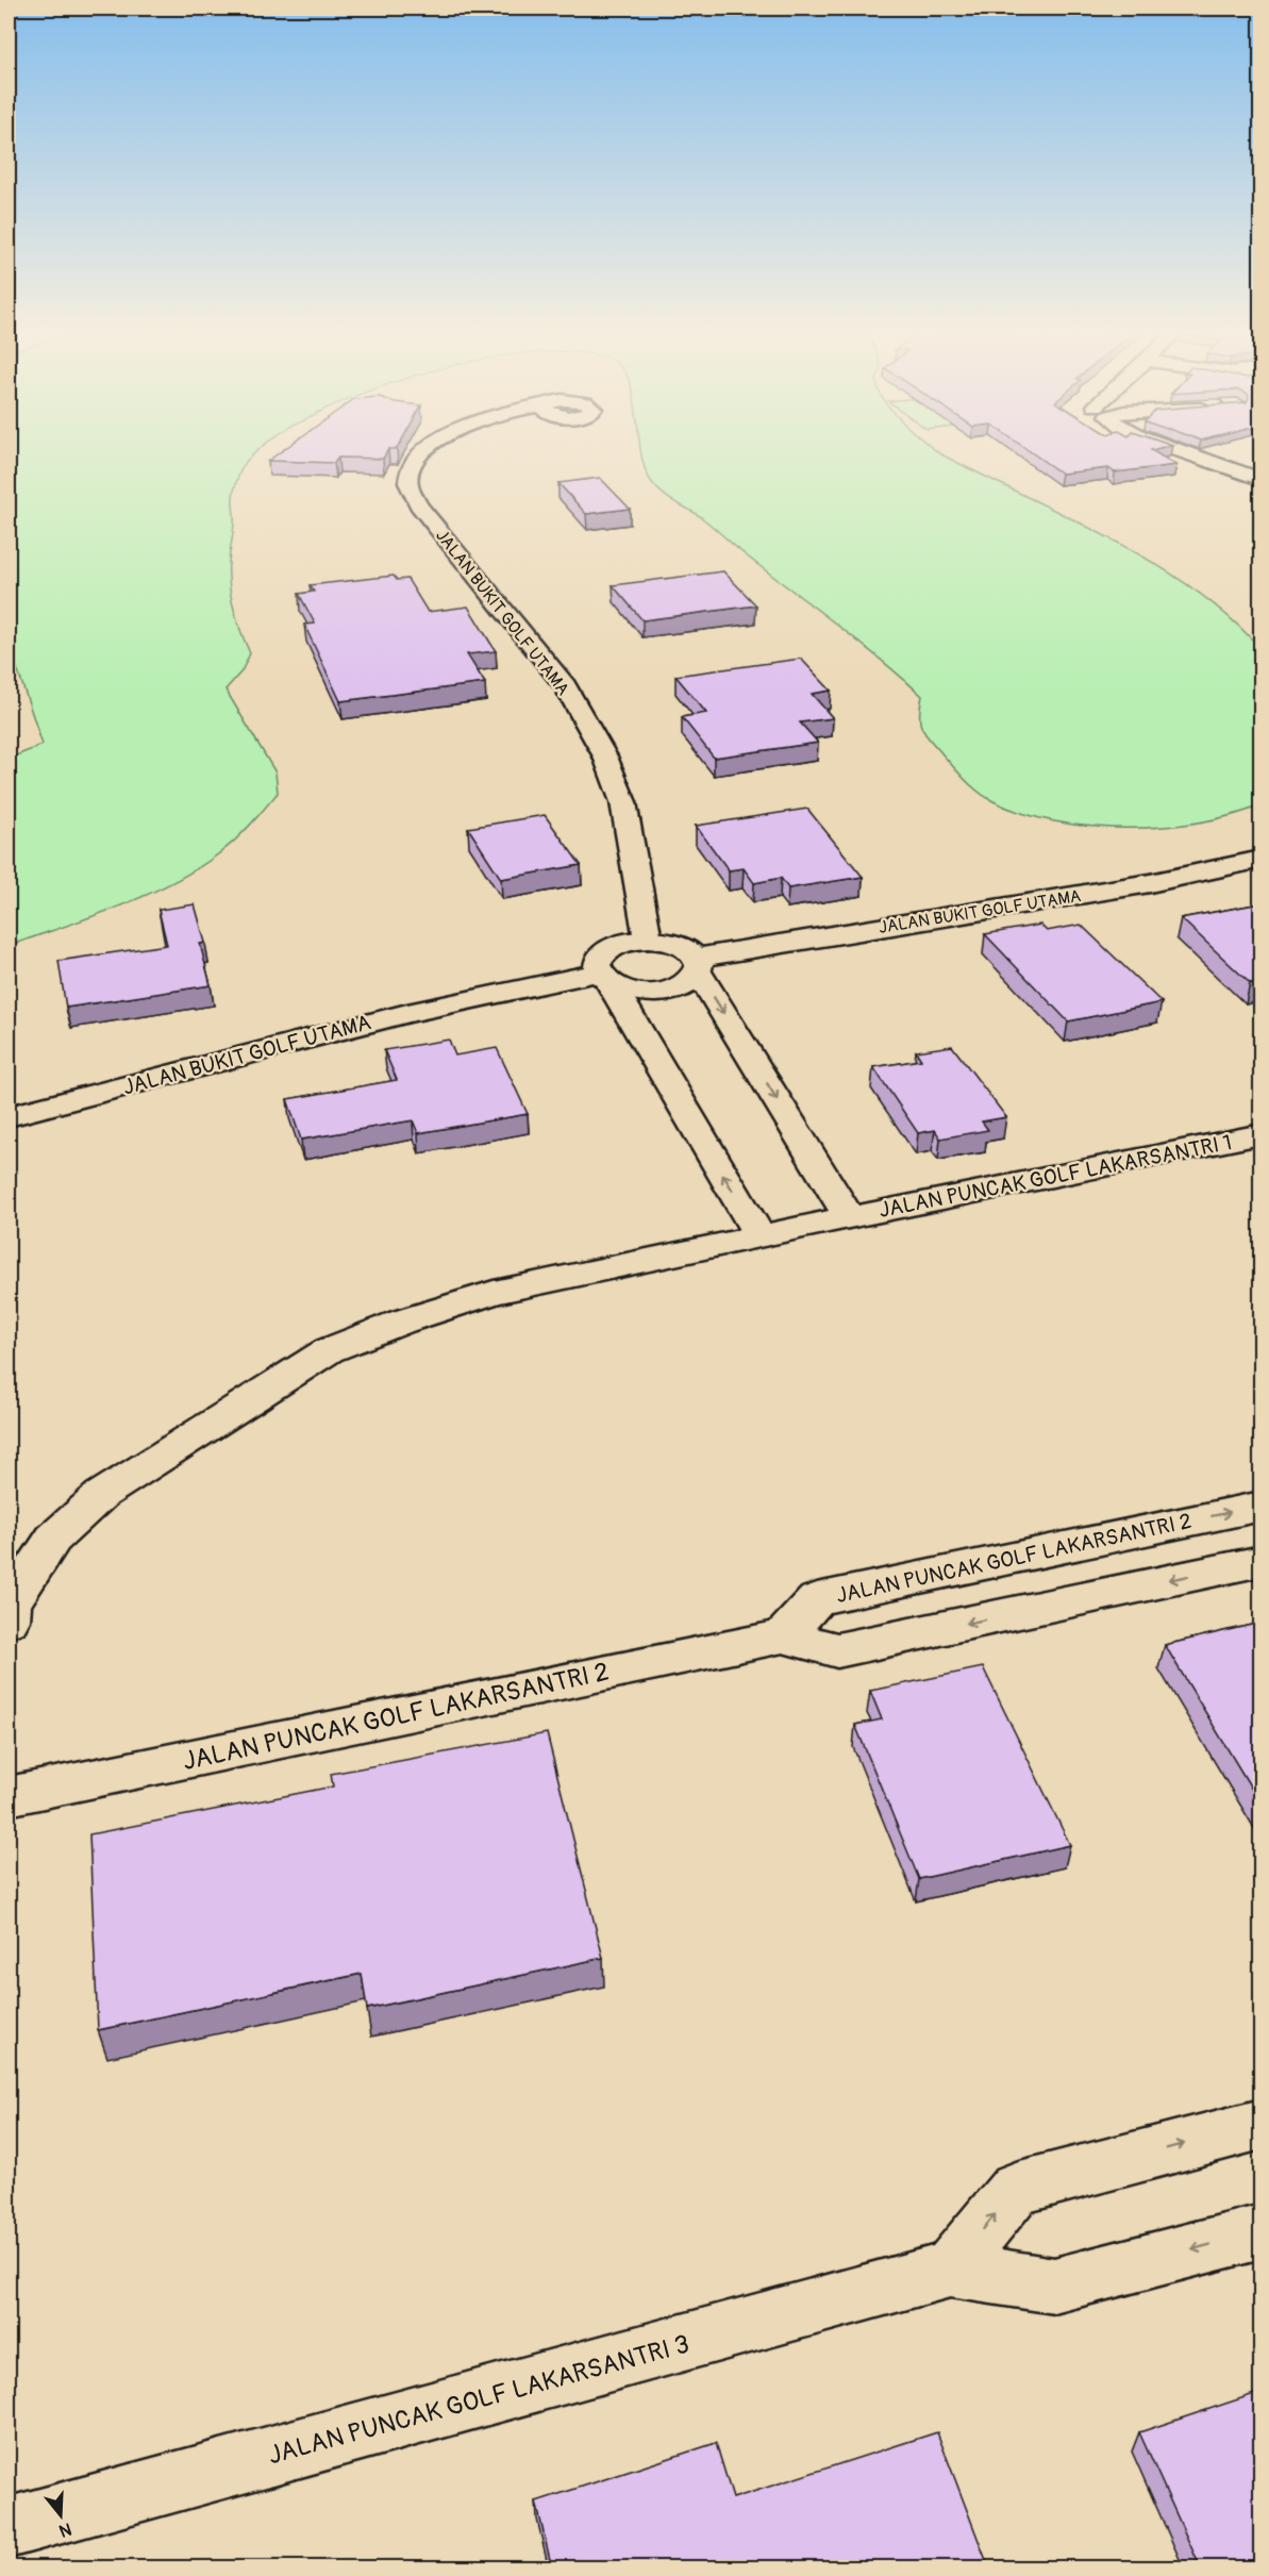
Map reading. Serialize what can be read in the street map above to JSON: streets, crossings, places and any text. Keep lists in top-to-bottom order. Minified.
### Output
{"streets":{"street":["JALAN BUKIT GOLF UTAMA","JALAN PUNCAK GOLF LAKARSANTRI 1","JALAN PUNCAK GOLF LAKARSANTRI 2","JALAN PUNCAK GOLF LAKARSANTRI 3"]},"crossings":[["JALAN BUKIT GOLF UTAMA","JALAN PUNCAK GOLF LAKARSANTRI 1"]],"north":"bottom"}
